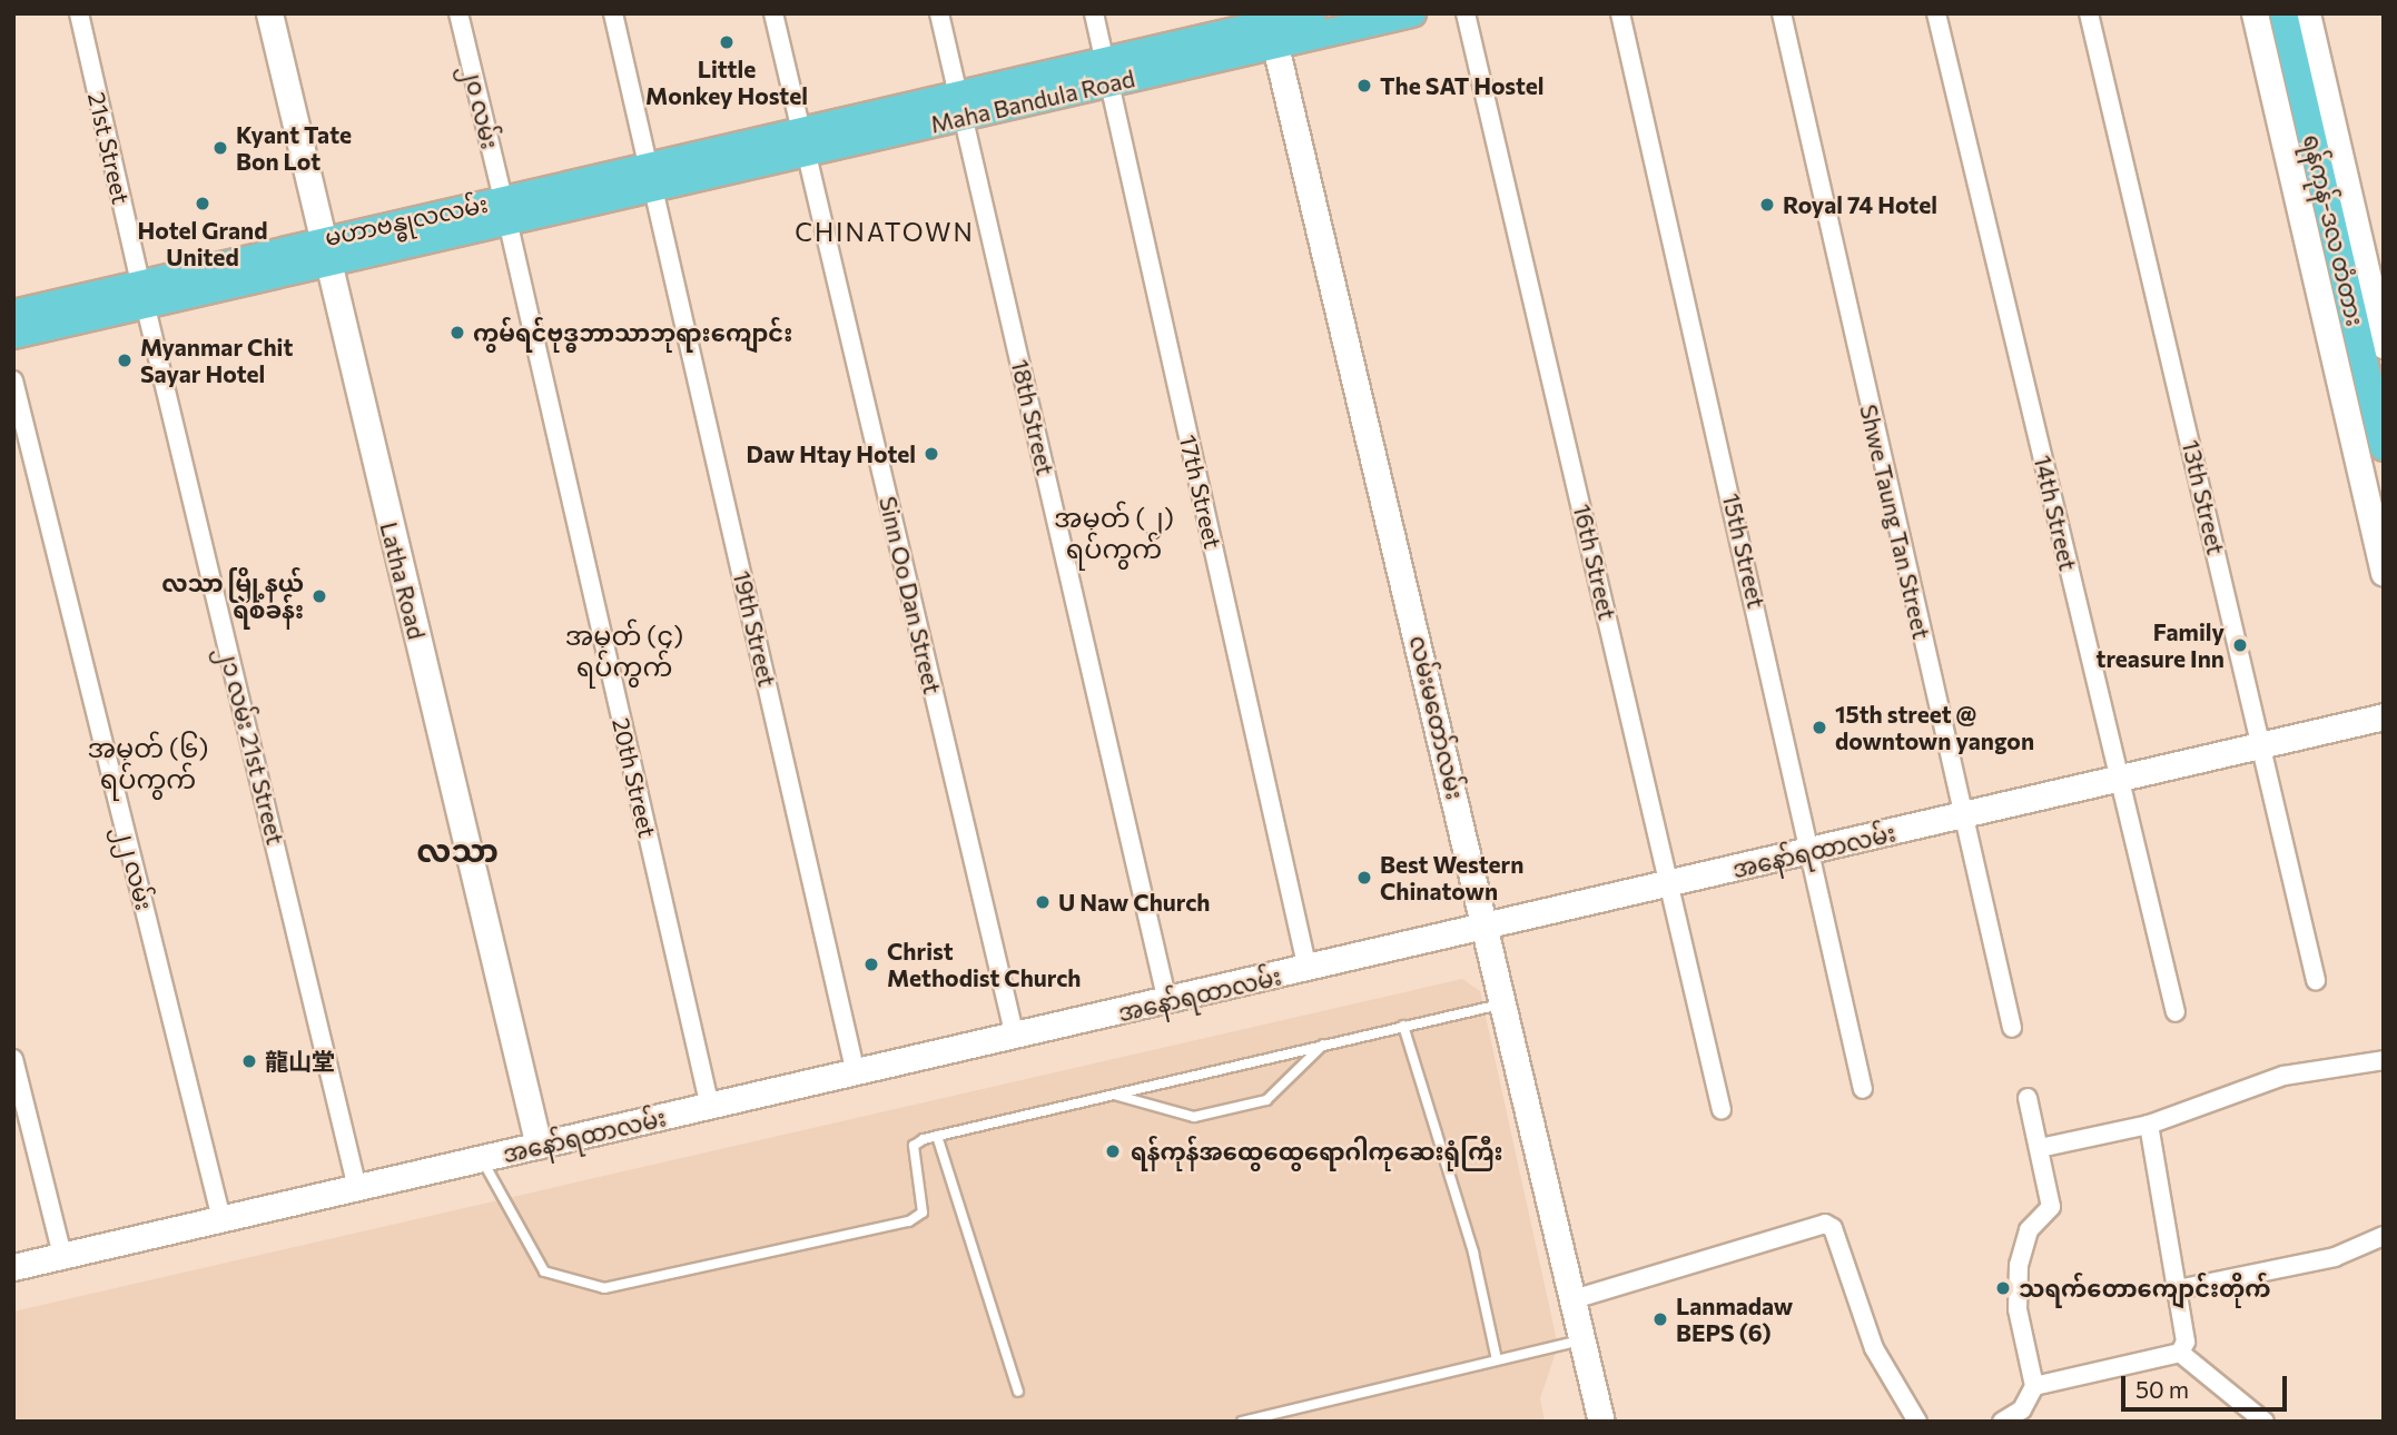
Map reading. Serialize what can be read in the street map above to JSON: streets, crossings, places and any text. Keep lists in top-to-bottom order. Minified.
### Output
{"streets":{"main road":["မဟာဗန္ဓုလလမ်း","ရန်ကုန်-ဒလ တံတား","Latha Road","လမ်းမတော်လမ်း","အနော်ရထာလမ်း"],"street":["၂၀ လမ်း","21st Street","18th Street","17th Street","13th Street","14th Street","Shwe Taung Tan Street","15th Street","16th Street","Sinn Oo Dan Street","19th Street","၂၁ လမ်း 21st Street","20th Street","၂၂ လမ်း"]},"crossings":[["၂၀ လမ်း","မဟာဗန္ဓုလလမ်း"],["၂၀ လမ်း","20th Street"],["21st Street","မဟာဗန္ဓုလလမ်း"],["21st Street","၂၁ လမ်း 21st Street"],["မဟာဗန္ဓုလလမ်း","Latha Road"],["မဟာဗန္ဓုလလမ်း","19th Street"],["မဟာဗန္ဓုလလမ်း","၂၁ လမ်း 21st Street"],["မဟာဗန္ဓုလလမ်း","20th Street"],["18th Street","အနော်ရထာလမ်း"],["17th Street","အနော်ရထာလမ်း"],["13th Street","အနော်ရထာလမ်း"],["14th Street","အနော်ရထာလမ်း"],["Shwe Taung Tan Street","အနော်ရထာလမ်း"],["15th Street","အနော်ရထာလမ်း"],["16th Street","အနော်ရထာလမ်း"],["Latha Road","အနော်ရထာလမ်း"],["Sinn Oo Dan Street","အနော်ရထာလမ်း"],["19th Street","အနော်ရထာလမ်း"],["လမ်းမတော်လမ်း","အနော်ရထာလမ်း"],["၂၁ လမ်း 21st Street","အနော်ရထာလမ်း"],["20th Street","အနော်ရထာလမ်း"],["အနော်ရထာလမ်း","၂၂ လမ်း"]],"districts":["CHINATOWN","အမှတ် (၂) ရပ်ကွက်","အမှတ် (၄) ရပ်ကွက်","အမှတ် (၆) ရပ်ကွက်","လသာ"],"places":["Little Monkey Hostel","The SAT Hostel","Kyant Tate Bon Lot","Hotel Grand United","Royal 74 Hotel","ကွမ်ရင်ဗုဒ္ဓဘာသာဘုရားကျောင်း","Myanmar Chit Sayar Hotel","Daw Htay Hotel","လသာ မြို့နယ် ရဲစခန်း","Family treasure Inn","15th street @ downtown yangon","Best Western Chinatown","U Naw Church","Christ Methodist Church","龍山堂","ရန်ကုန်အထွေထွေရောဂါကုဆေးရုံကြီး","သရက်တောကျောင်းတိုက်","Lanmadaw BEPS (6)"],"scale_bar":"50 m"}
